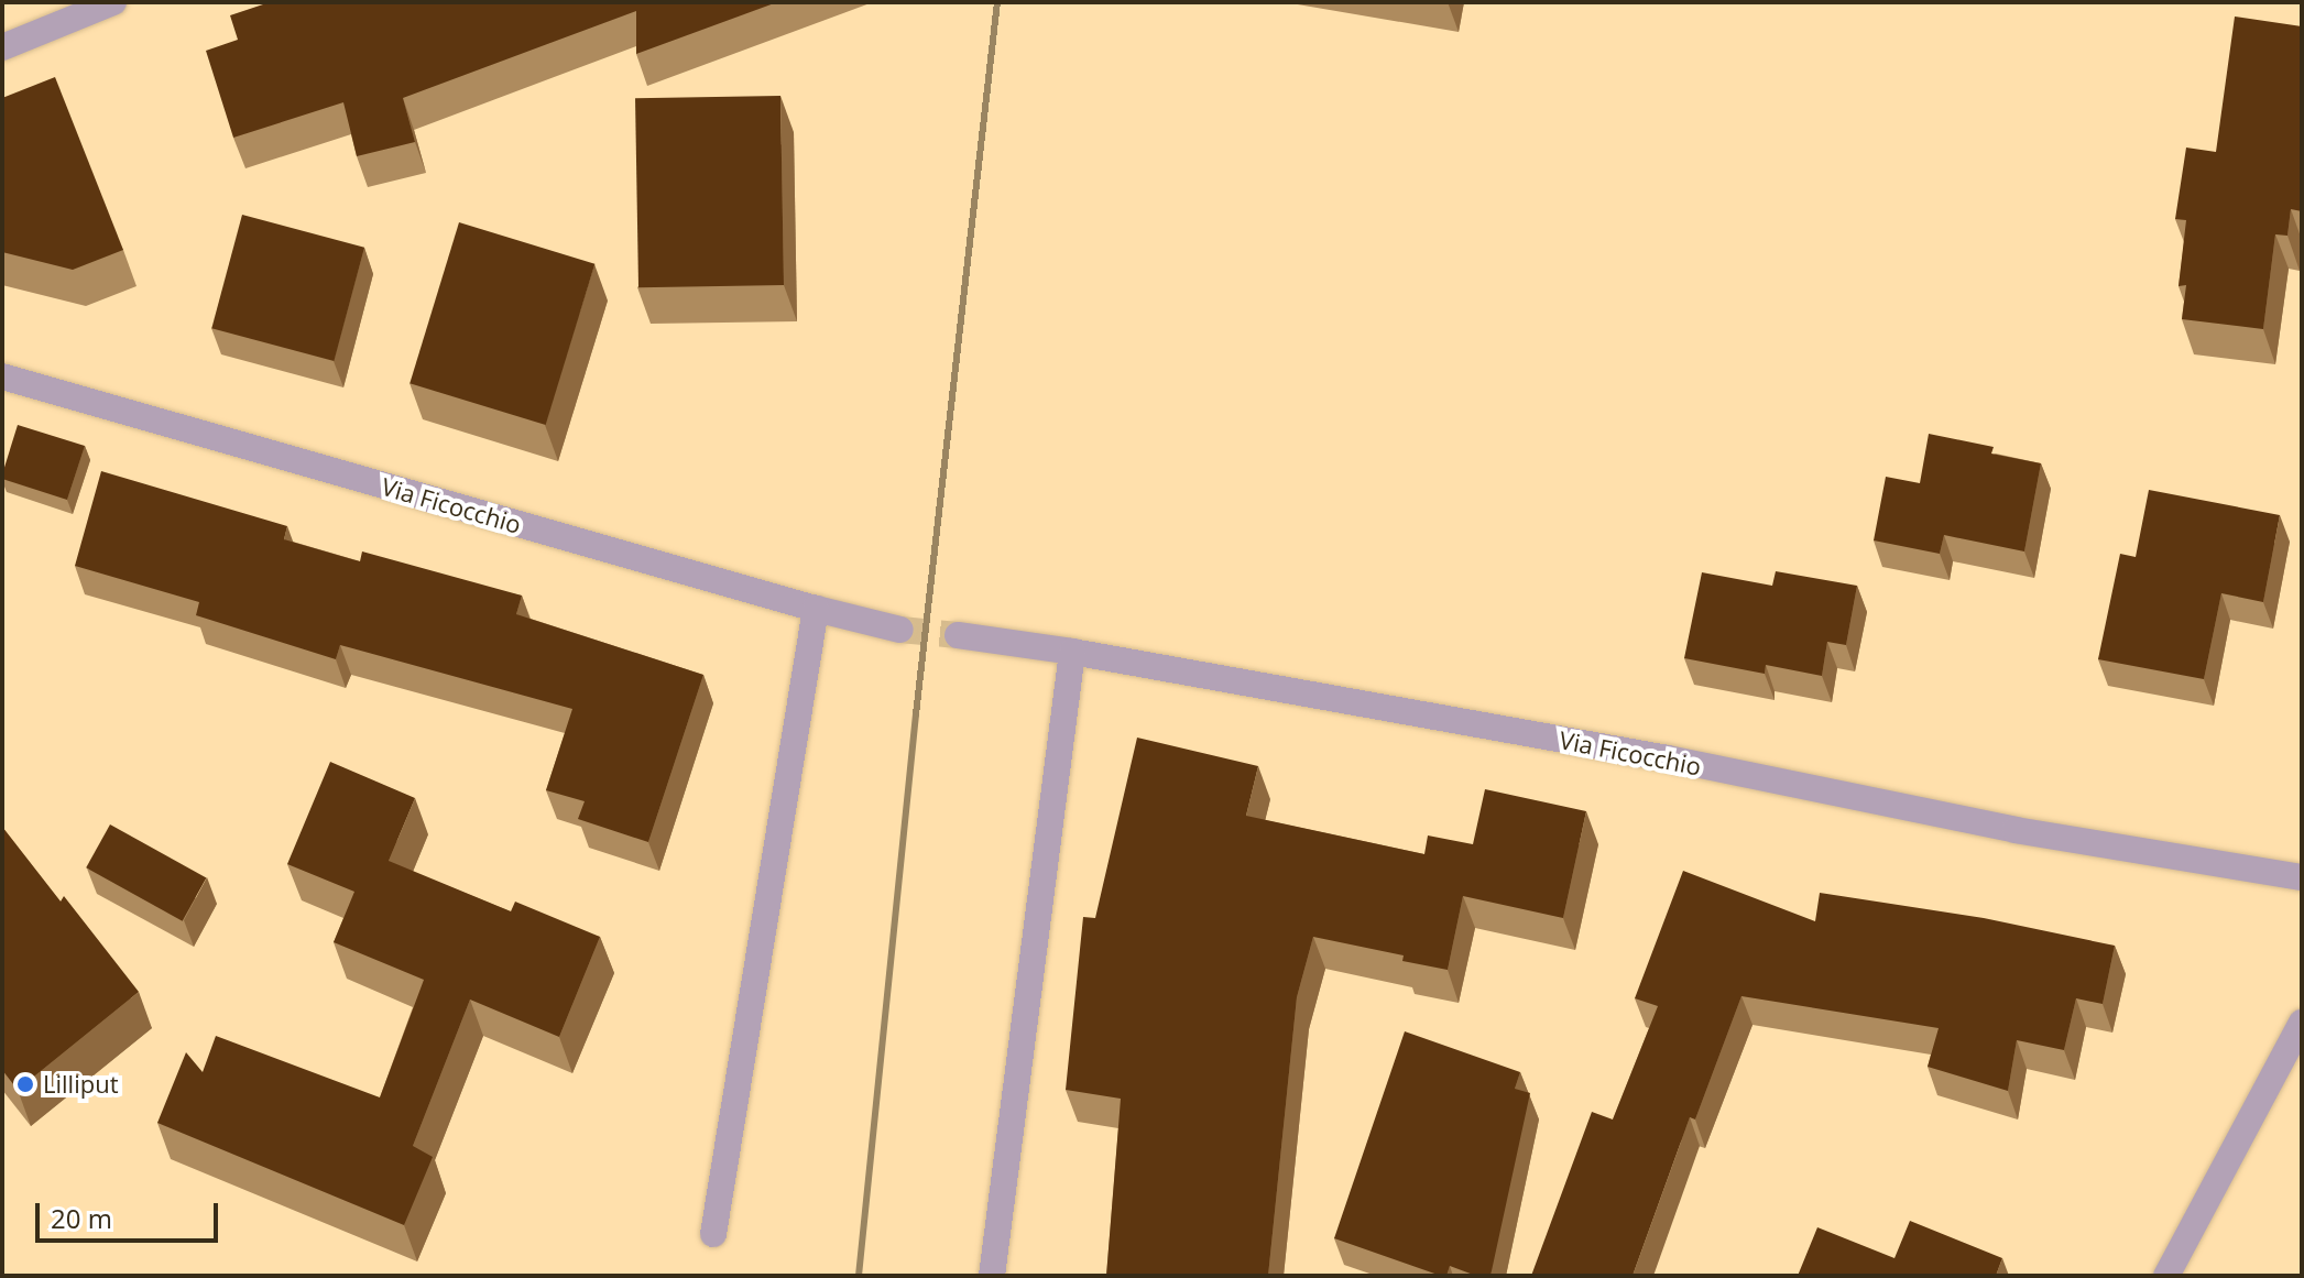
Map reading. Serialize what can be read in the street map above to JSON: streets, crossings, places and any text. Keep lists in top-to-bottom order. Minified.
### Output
{"streets":{"street":["Via Ficocchio"]},"places":["Lilliput"],"scale_bar":"20 m"}
